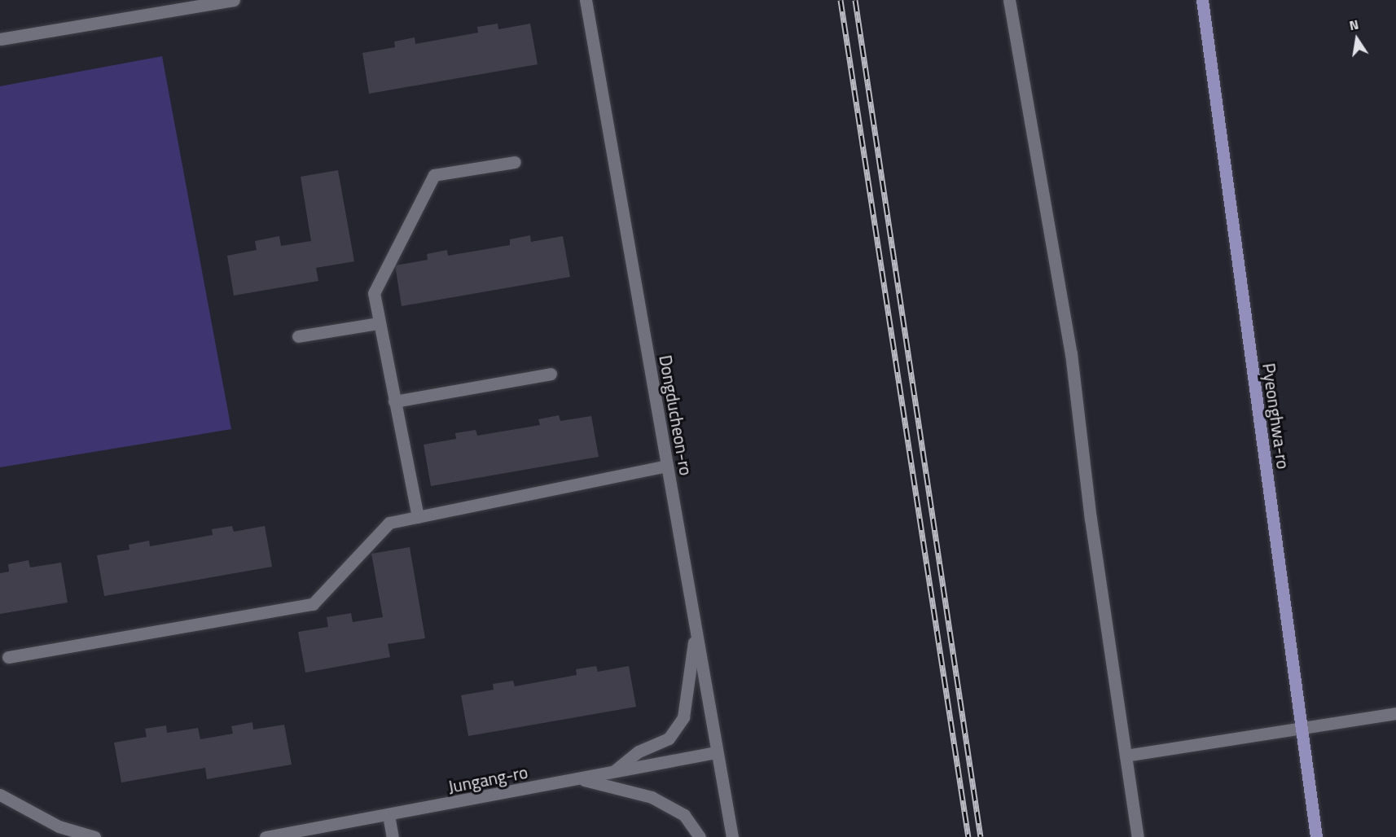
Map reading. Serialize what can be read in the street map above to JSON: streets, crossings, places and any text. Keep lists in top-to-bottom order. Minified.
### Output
{"streets":{"main road":["Pyeonghwa-ro"],"street":["Dongducheon-ro","Jungang-ro"]},"crossings":[["Dongducheon-ro","Jungang-ro"]],"north":"top"}
